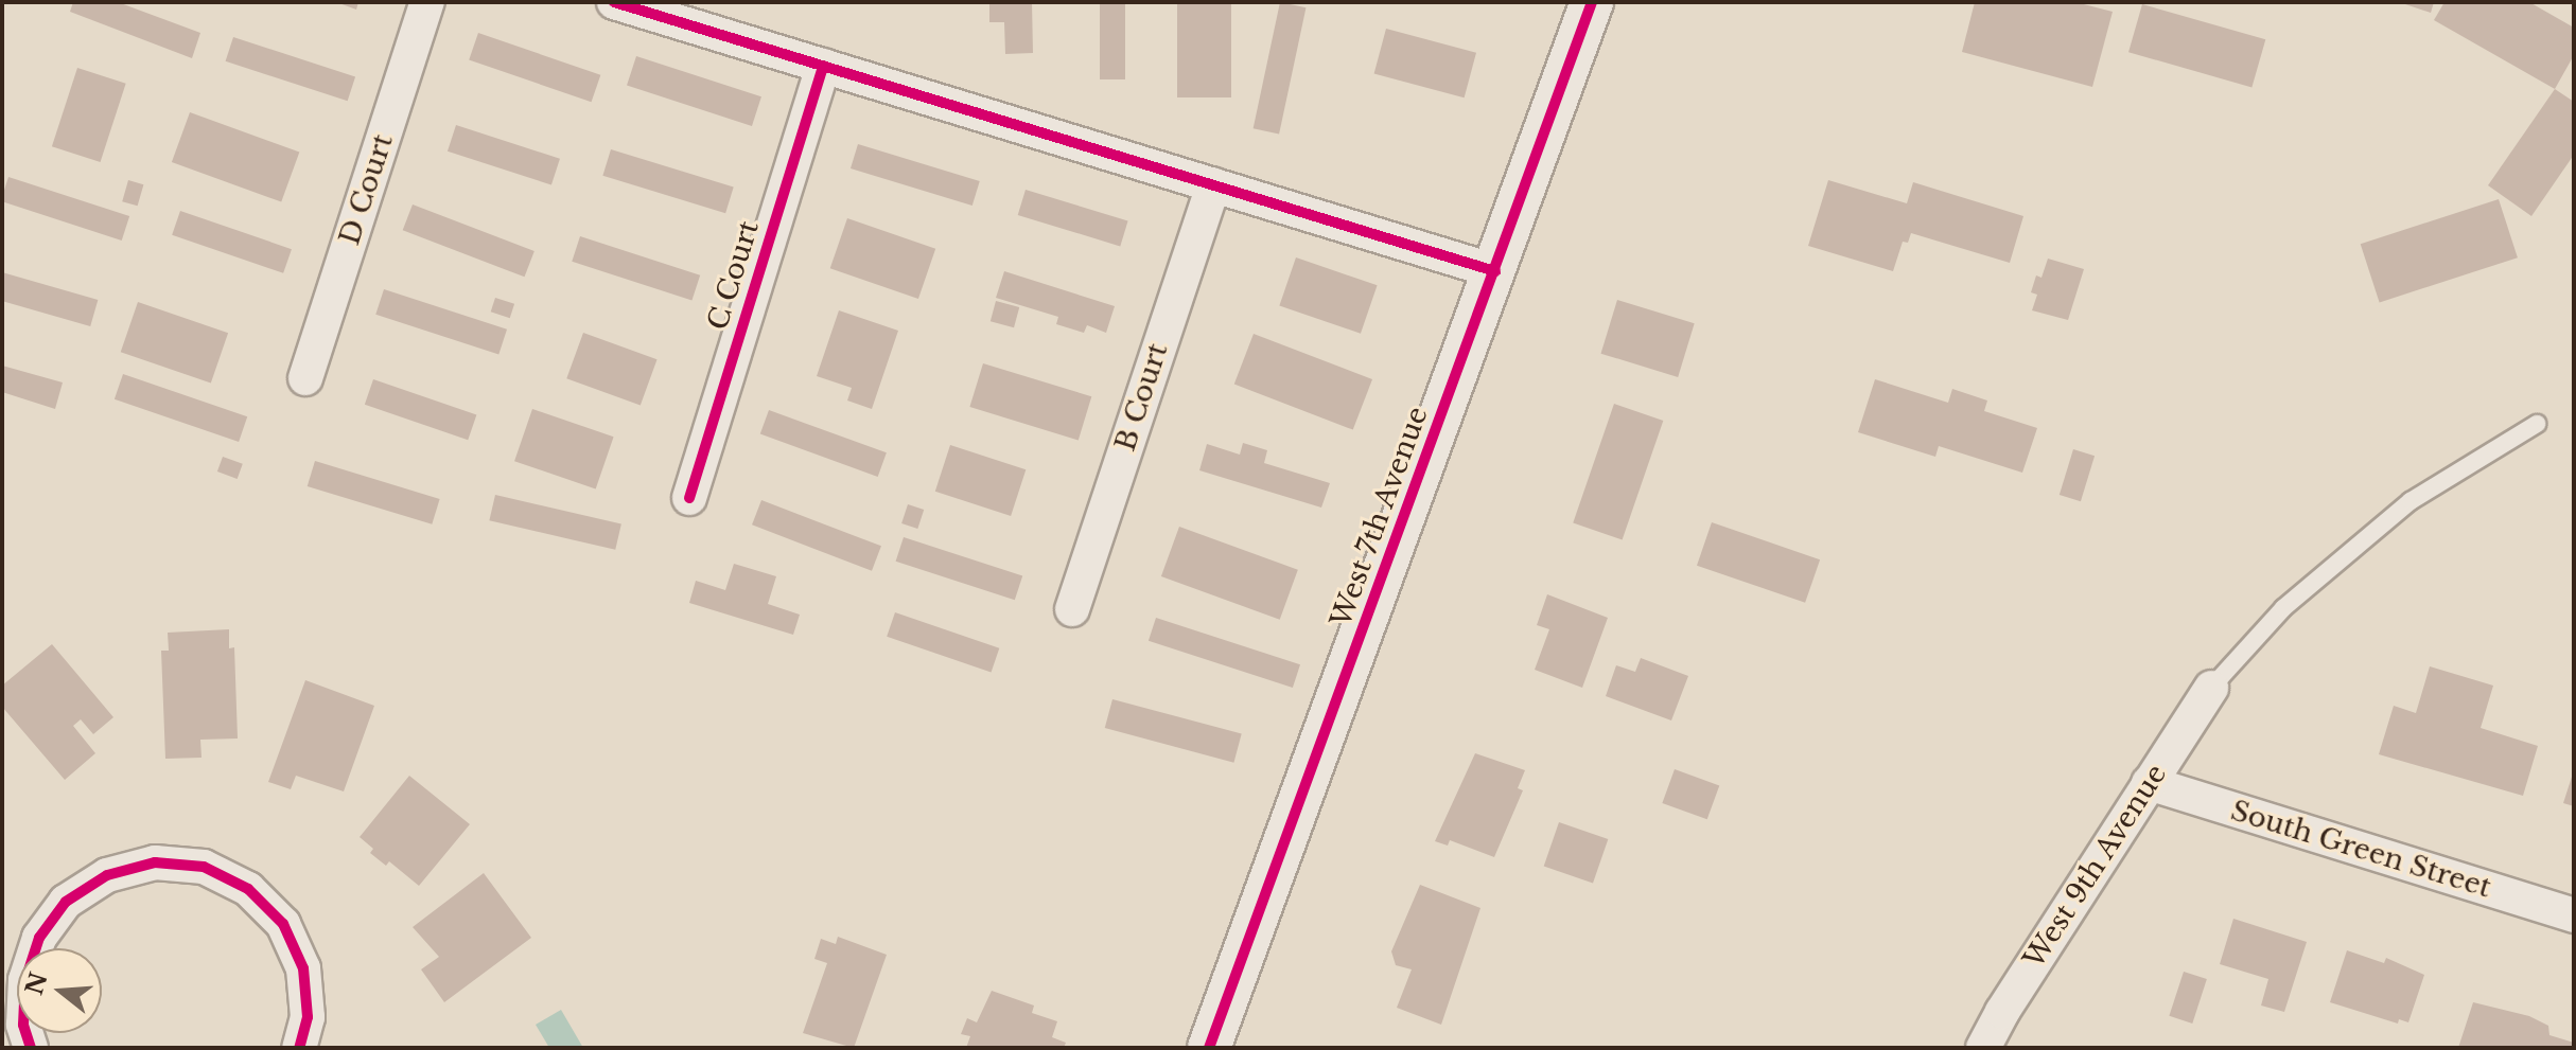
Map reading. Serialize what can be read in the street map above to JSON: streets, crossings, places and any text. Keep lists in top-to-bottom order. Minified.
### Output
{"streets":{"street":["D Court","C Court","B Court","West 7th Avenue","South Green Street","West 9th Avenue"]},"crossings":[["South Green Street","West 9th Avenue"]],"north":"left"}
